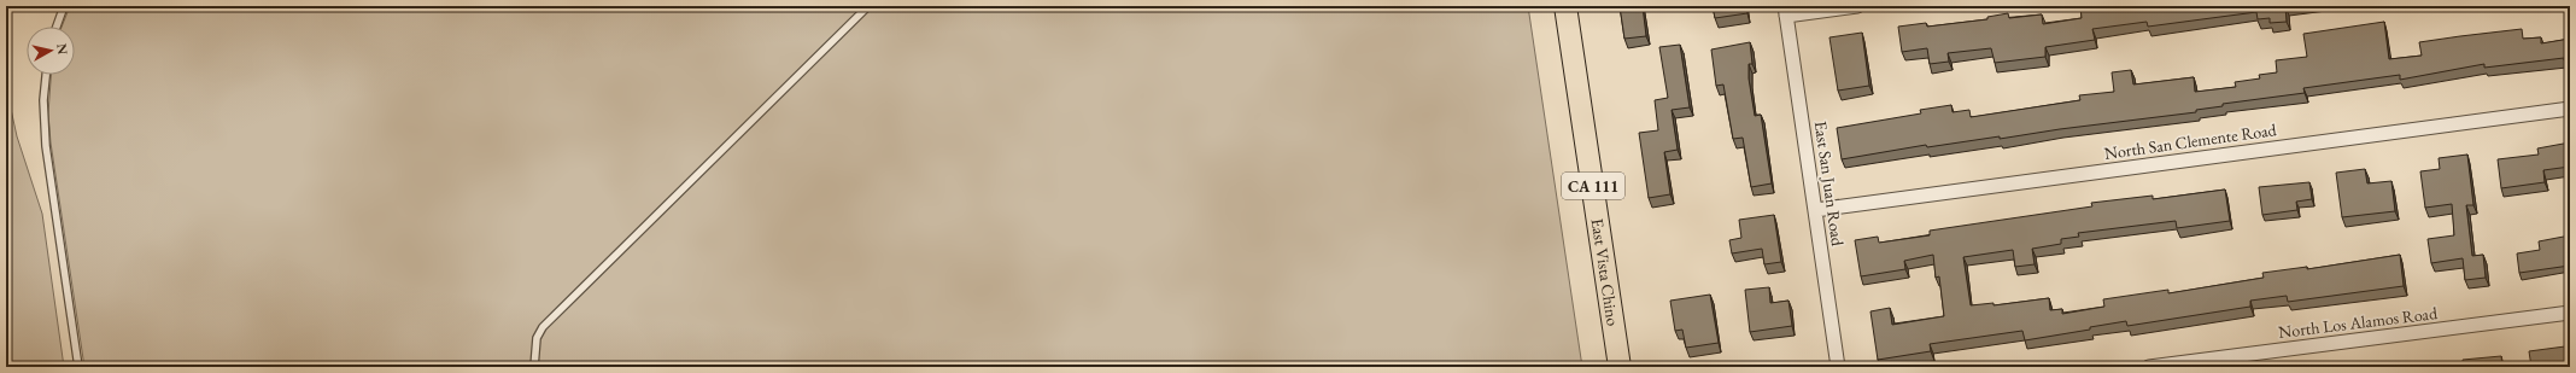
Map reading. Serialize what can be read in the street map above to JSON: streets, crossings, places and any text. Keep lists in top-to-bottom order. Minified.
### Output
{"streets":{"main road":["CA 111","East Vista Chino"],"street":["North San Clemente Road","East San Juan Road","North Los Alamos Road"]},"crossings":[["North San Clemente Road","East San Juan Road"]],"north":"right"}
